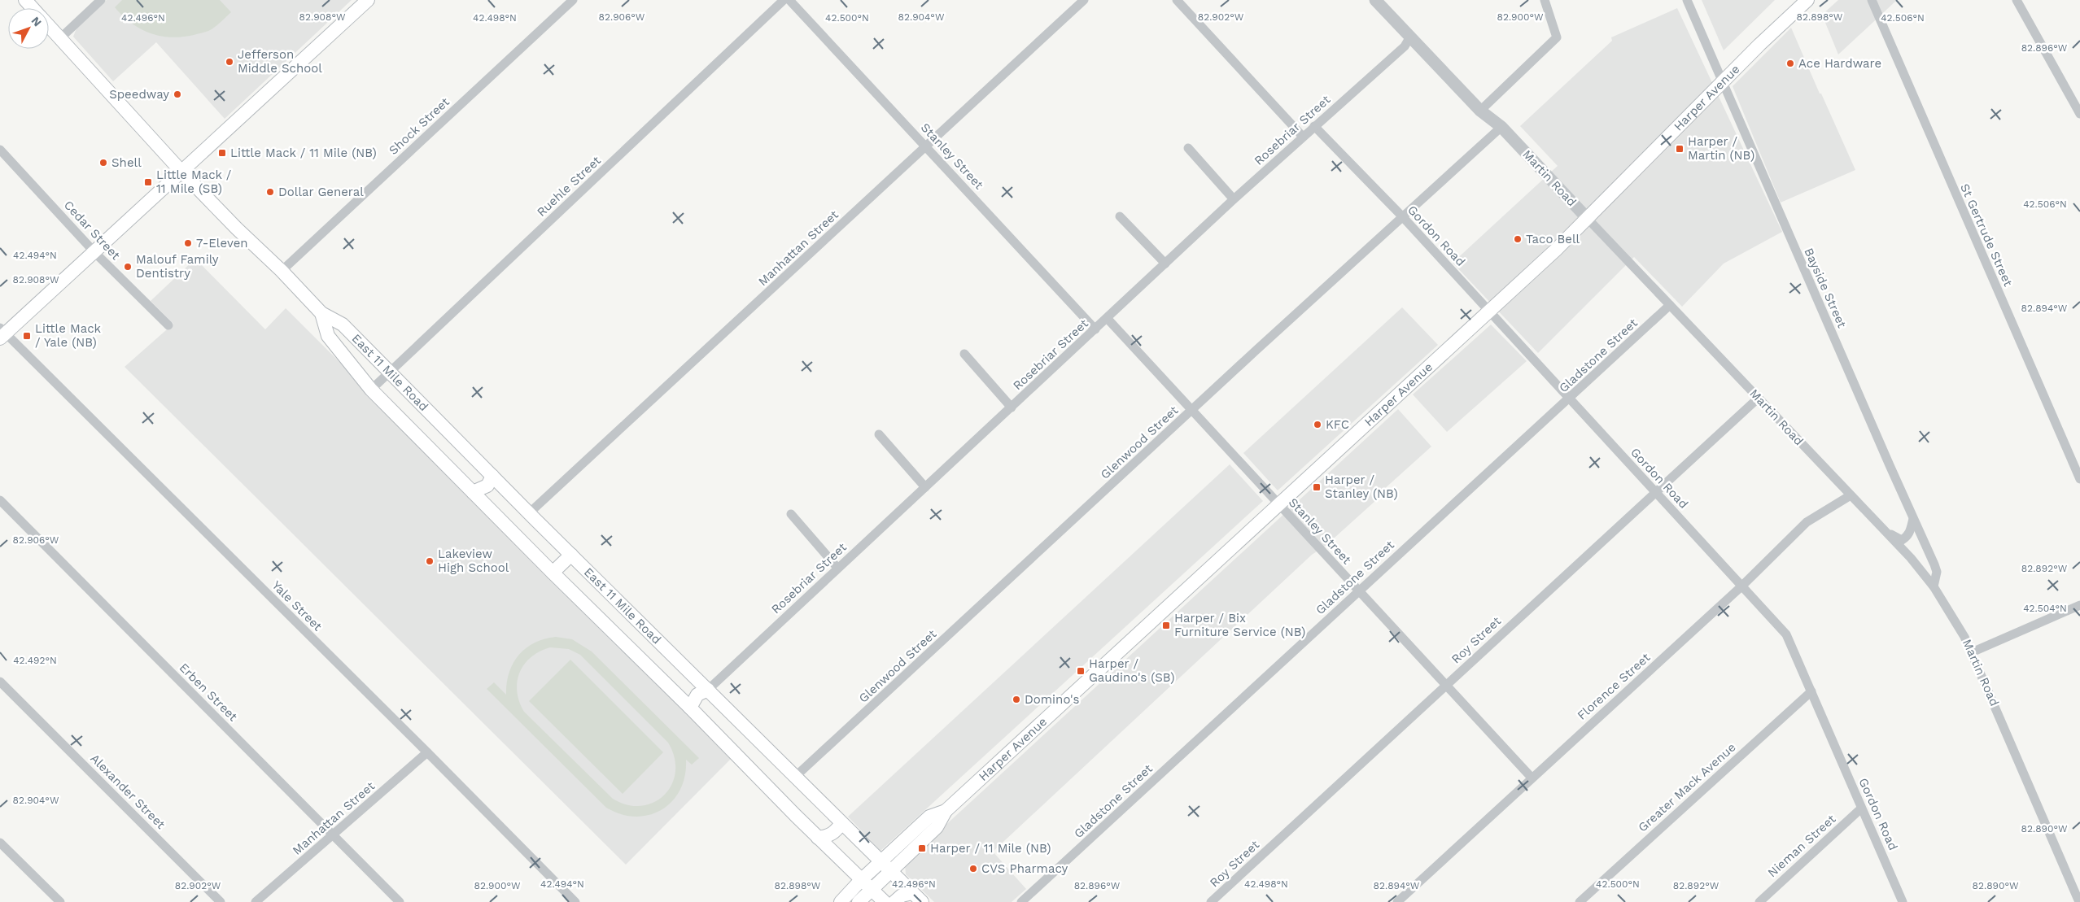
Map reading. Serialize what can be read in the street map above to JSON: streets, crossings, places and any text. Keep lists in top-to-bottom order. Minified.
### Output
{"streets":{"main road":["Harper Avenue","East 11 Mile Road"],"street":["Shock Street","Rosebriar Street","Stanley Street","Martin Road","Ruehle Street","Cedar Street","St Gertrude Street","Gordon Road","Manhattan Street","Bayside Street","Gladstone Street","Glenwood Street","Yale Street","Roy Street","Florence Street","Erben Street","Greater Mack Avenue","Alexander Street","Nieman Street"]},"crossings":[["Harper Avenue","Stanley Street"],["Harper Avenue","Martin Road"],["Harper Avenue","Gordon Road"],["Harper Avenue","Bayside Street"],["Harper Avenue","East 11 Mile Road"],["Shock Street","East 11 Mile Road"],["Rosebriar Street","Stanley Street"],["Rosebriar Street","Martin Road"],["Rosebriar Street","Gordon Road"],["Rosebriar Street","East 11 Mile Road"],["Stanley Street","Manhattan Street"],["Stanley Street","Gladstone Street"],["Stanley Street","Glenwood Street"],["Stanley Street","Roy Street"],["Stanley Street","Florence Street"],["Martin Road","Bayside Street"],["Martin Road","Gladstone Street"],["Martin Road","Glenwood Street"],["Martin Road","Roy Street"],["Martin Road","Florence Street"],["Ruehle Street","East 11 Mile Road"],["Gordon Road","Gladstone Street"],["Gordon Road","Glenwood Street"],["Gordon Road","Roy Street"],["Gordon Road","Florence Street"],["Gordon Road","Greater Mack Avenue"],["Gordon Road","Nieman Street"],["Manhattan Street","East 11 Mile Road"],["Manhattan Street","Yale Street"],["Manhattan Street","Erben Street"],["East 11 Mile Road","Glenwood Street"]],"places":{"other":["Jefferson Middle School","Ace Hardware","Speedway","Shell","Dollar General","Taco Bell","7-Eleven","Malouf Family Dentistry","KFC","Lakeview High School","Domino's","CVS Pharmacy"],"transit":["Harper / Martin (NB)","Little Mack / 11 Mile (NB)","Little Mack / 11 Mile (SB)","Little Mack / Yale (NB)","Harper / Stanley (NB)","Harper / Bix Furniture Service (NB)","Harper / Gaudino's (SB)","Harper / 11 Mile (NB)"]},"north":"top right","coordinates":["82.908°W","82.906°W","82.904°W","82.902°W","82.900°W","82.898°W","42.496°N","42.498°N","42.500°N","42.506°N","82.896°W","42.494°N","82.894°W","82.892°W","42.504°N","42.492°N","82.890°W"]}
